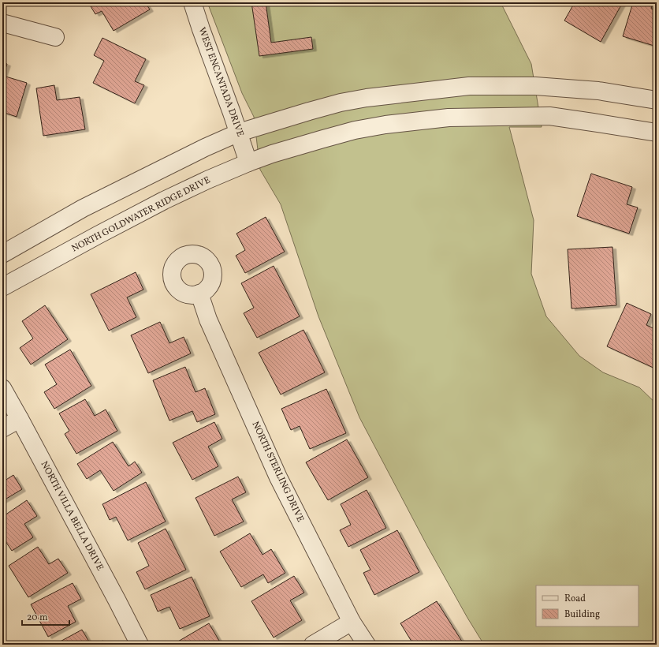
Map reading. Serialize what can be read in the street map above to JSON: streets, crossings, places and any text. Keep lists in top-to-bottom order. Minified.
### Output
{"streets":{"street":["WEST ENCANTADA DRIVE","NORTH GOLDWATER RIDGE DRIVE","NORTH STERLING DRIVE","NORTH VILLA BELLA DRIVE"]},"crossings":[["WEST ENCANTADA DRIVE","NORTH GOLDWATER RIDGE DRIVE"]],"legend":["Road","Building"],"scale_bar":"20 m"}
